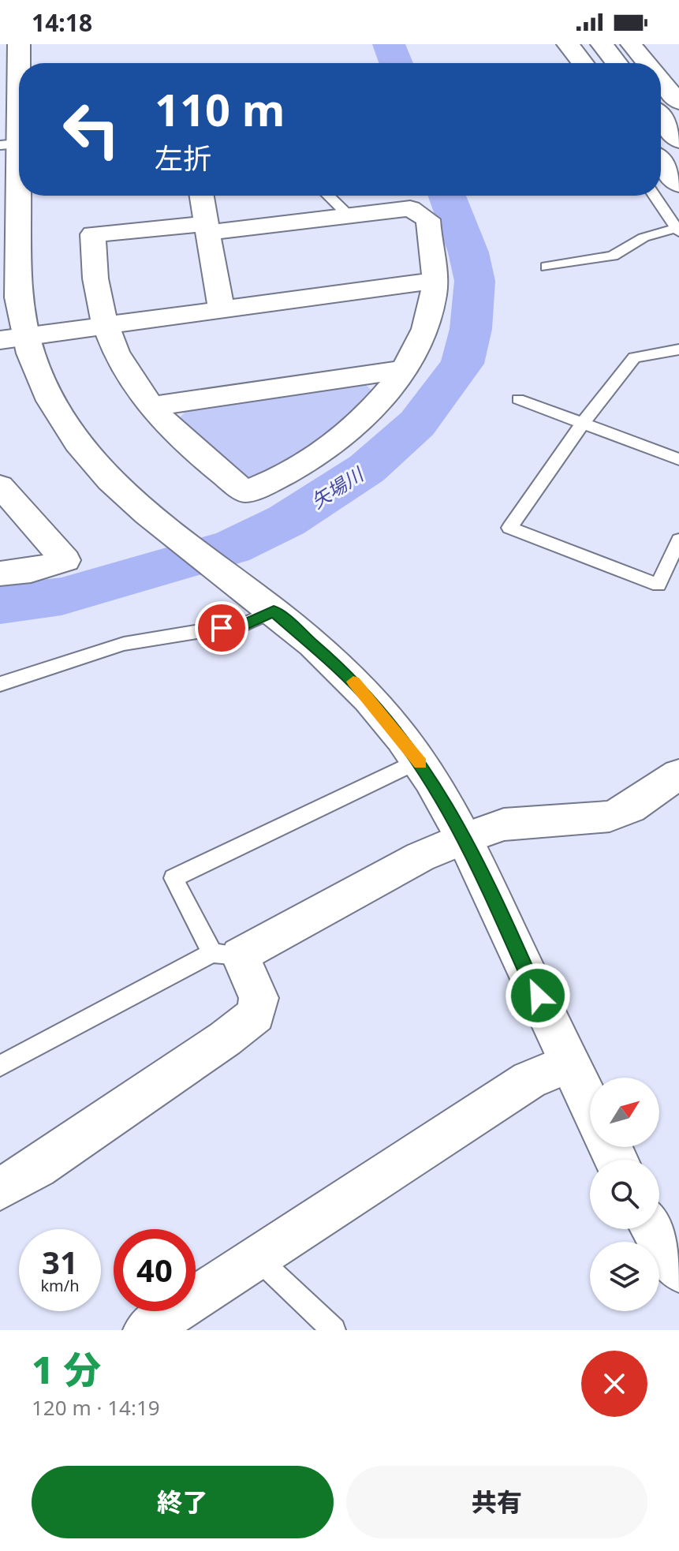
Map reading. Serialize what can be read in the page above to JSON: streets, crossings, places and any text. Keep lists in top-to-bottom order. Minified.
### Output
{"water":["矢場川"],"north":"top right","page":{"status":"14:18","turn":["110 m","左折"],"speed":"31 km/h","limit":"40","heading":["1 分","120 m · 14:19"],"buttons":["終了","共有"]}}
